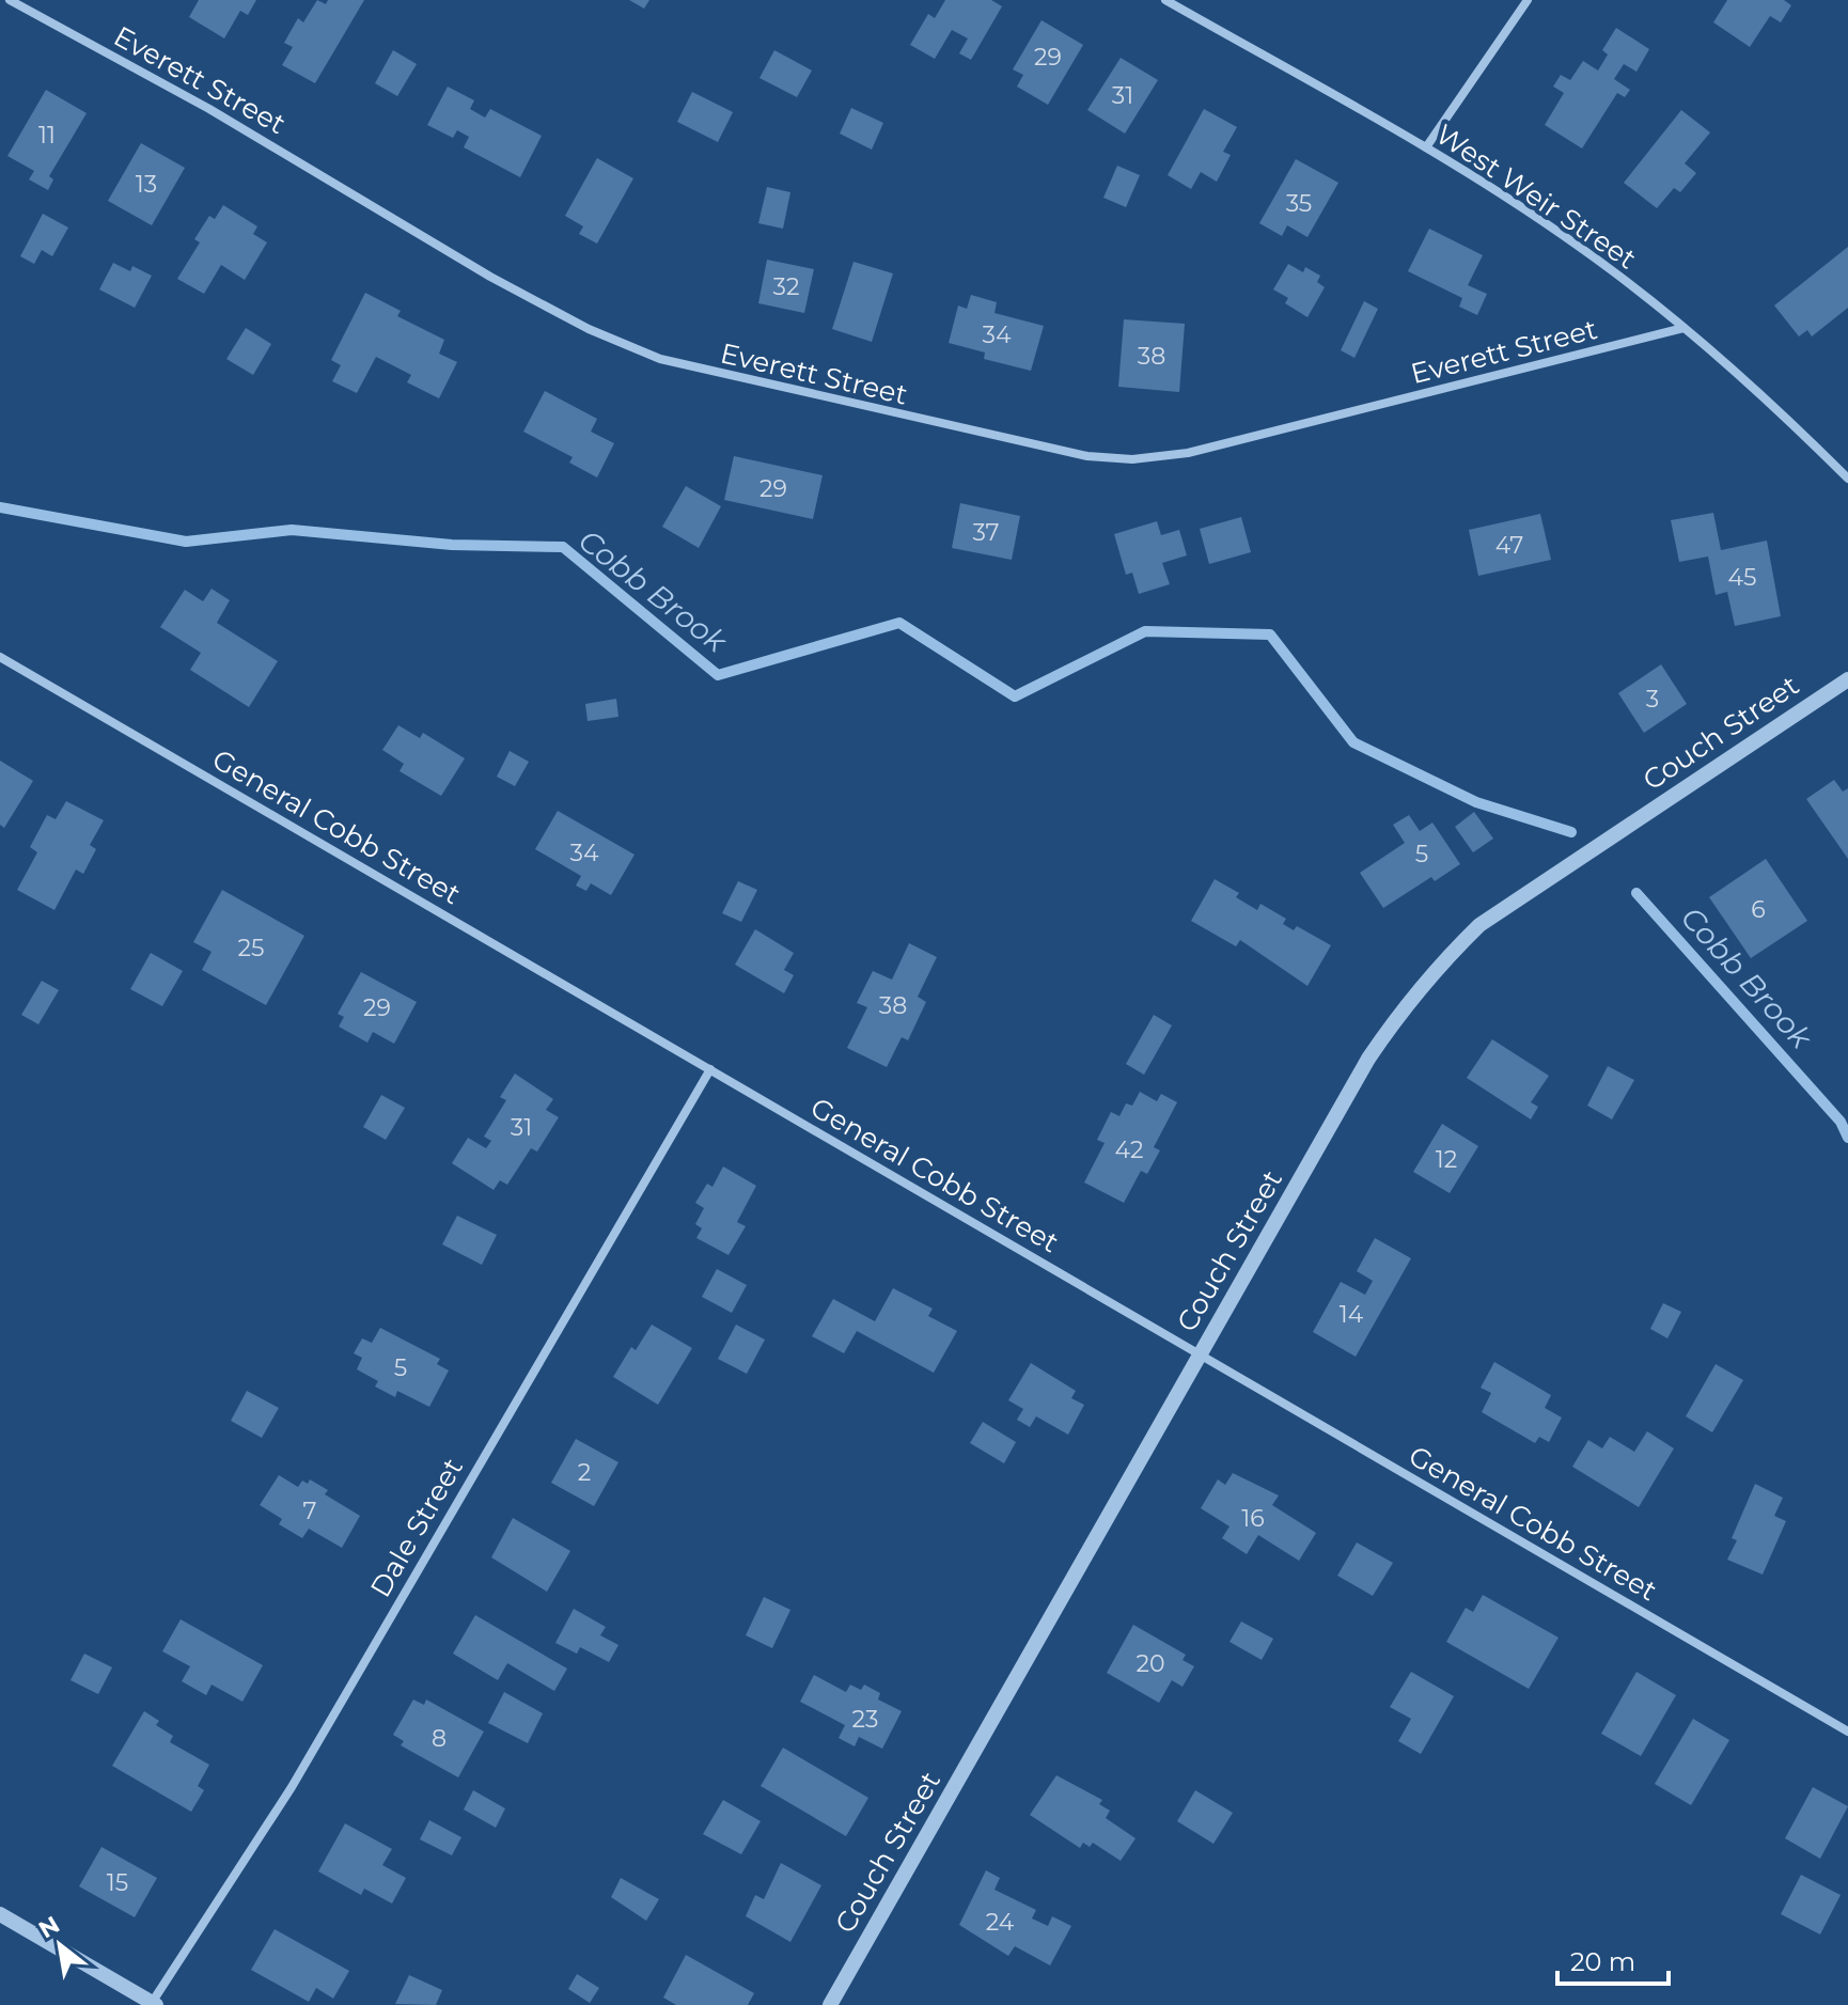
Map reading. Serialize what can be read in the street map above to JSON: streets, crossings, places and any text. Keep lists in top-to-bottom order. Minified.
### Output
{"streets":{"street":["Everett Street","West Weir Street","Couch Street","General Cobb Street","Dale Street"]},"crossings":[["Everett Street","West Weir Street"],["Couch Street","General Cobb Street"],["General Cobb Street","Dale Street"]],"water":["Cobb Brook"],"house_numbers":["29","31","11","13","35","32","34","38","29","37","47","45","3","34","5","6","25","38","29","31","42","12","14","5","2","7","16","20","23","8","15","24"],"scale_bar":"20 m","north":"top left"}
